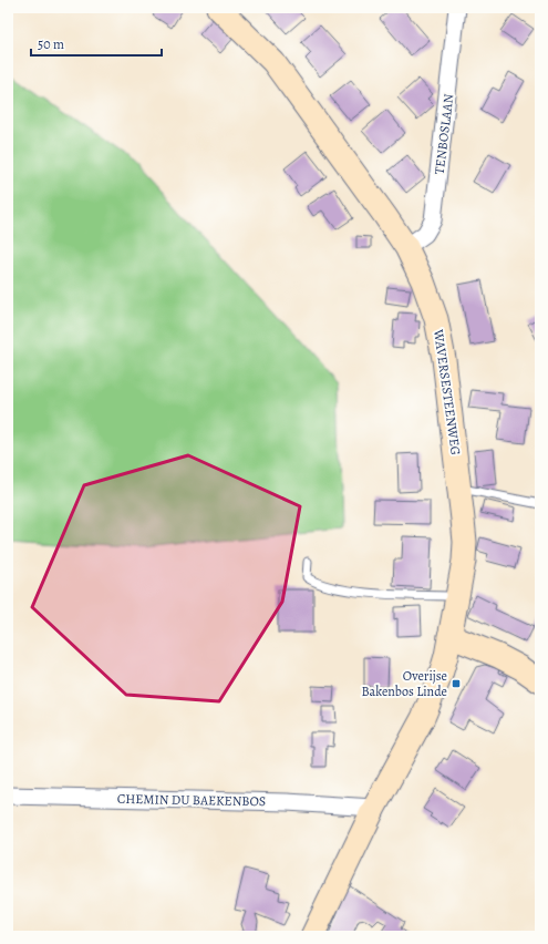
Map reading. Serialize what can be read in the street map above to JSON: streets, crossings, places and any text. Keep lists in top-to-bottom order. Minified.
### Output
{"streets":{"street":["TENBOSLAAN","WAVERSESTEENWEG","CHEMIN DU BAEKENBOS"]},"crossings":[["TENBOSLAAN","WAVERSESTEENWEG"],["WAVERSESTEENWEG","CHEMIN DU BAEKENBOS"]],"places":{"transit":["Overijse Bakenbos Linde"]},"scale_bar":"50 m"}
